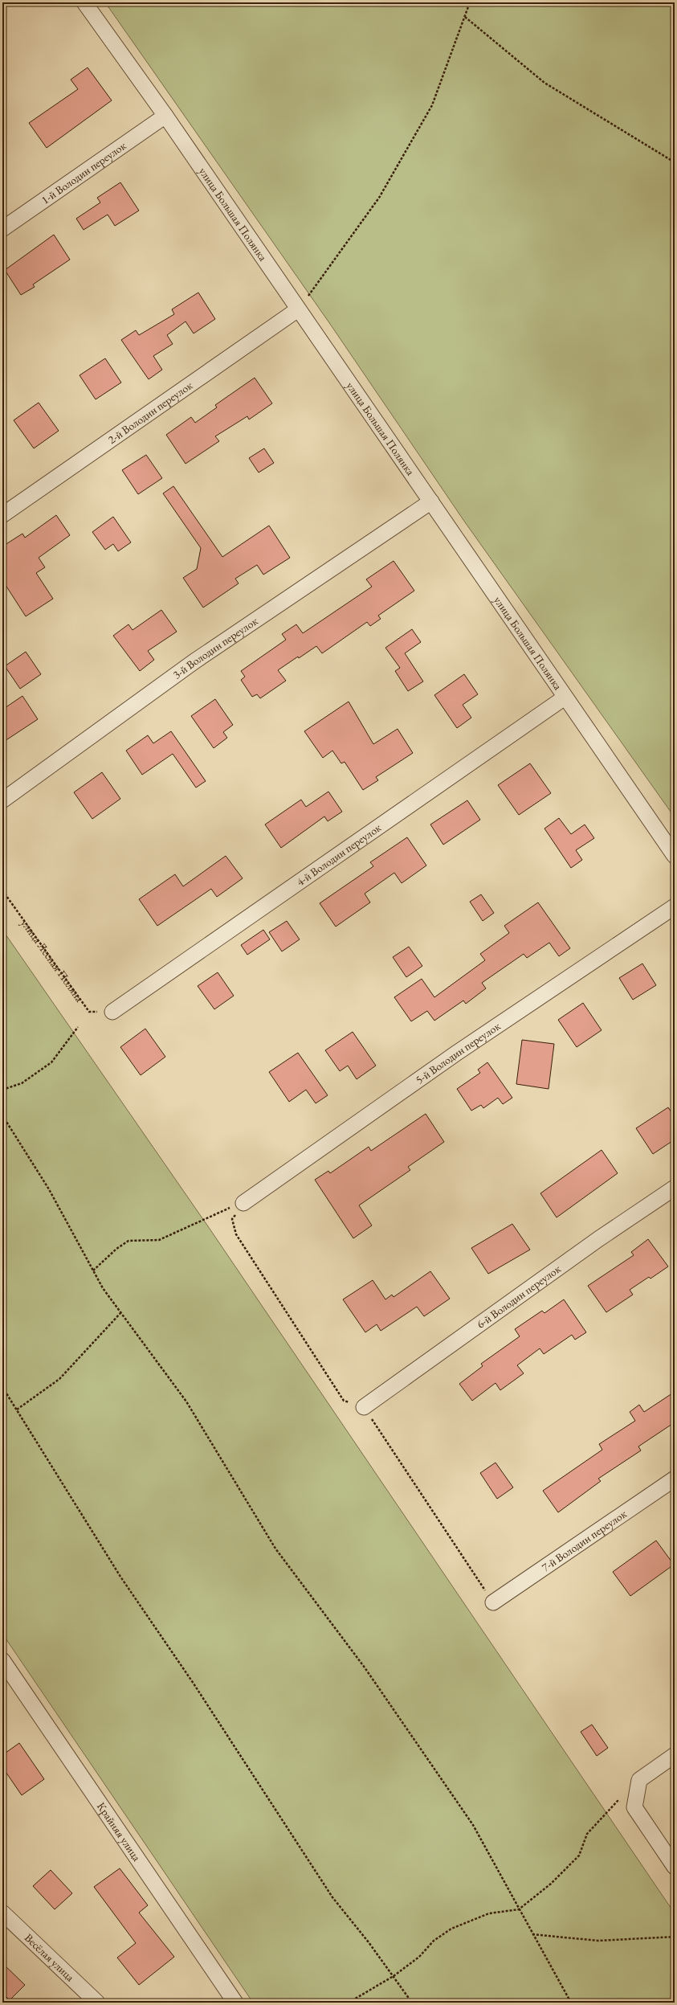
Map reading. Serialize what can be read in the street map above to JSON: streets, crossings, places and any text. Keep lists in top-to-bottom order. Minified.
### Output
{"streets":{"street":["1-й Володин переулок","улица Большая Полянка","2-й Володин переулок","3-й Володин переулок","4-й Володин переулок","5-й Володин переулок","6-й Володин переулок","7-й Володин переулок","Крайняя улица","Весёлая улица"],"path":["улица Лесная Поляна"]},"crossings":[["1-й Володин переулок","улица Большая Полянка"],["улица Большая Полянка","2-й Володин переулок"],["улица Большая Полянка","3-й Володин переулок"],["улица Большая Полянка","4-й Володин переулок"],["4-й Володин переулок","улица Лесная Поляна"]]}
